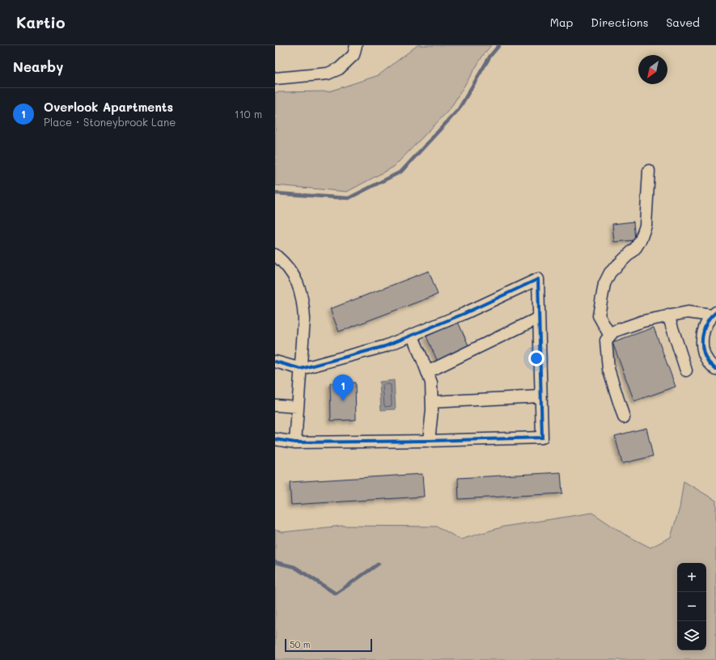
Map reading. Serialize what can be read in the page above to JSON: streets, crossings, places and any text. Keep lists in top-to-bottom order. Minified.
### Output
{"scale_bar":"50 m","north":"bottom left","page":{"header":"Kartio","nav":["Map","Directions","Saved"],"heading":"Nearby","list":[{"mark":"1","name":"Overlook Apartments","note":"Place · Stoneybrook Lane","value":"110 m"}],"pins":"1","map_buttons":["+","−"],"scale":"50 m"}}
